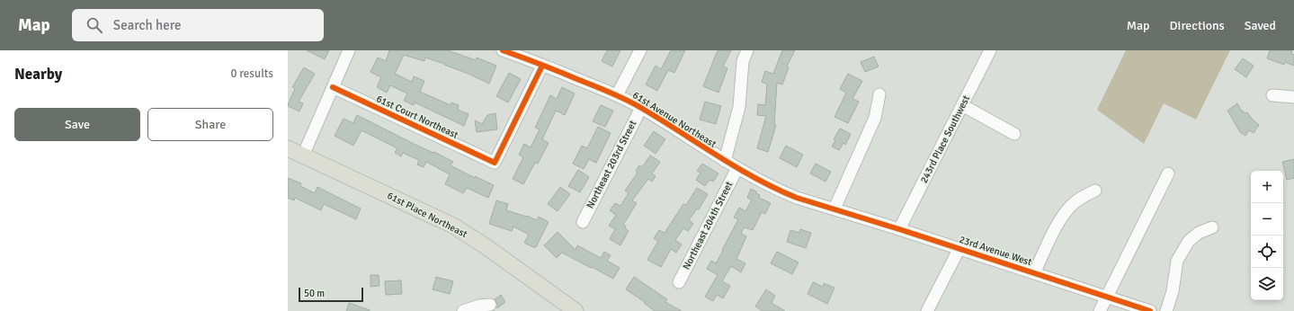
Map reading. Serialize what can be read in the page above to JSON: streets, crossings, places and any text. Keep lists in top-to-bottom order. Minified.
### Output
{"streets":{"main road":["61st Place Northeast"],"street":["61st Court Northeast","61st Avenue Northeast","243rd Place Southwest","Northeast 203rd Street","Northeast 204th Street","23rd Avenue West"]},"crossings":[["61st Court Northeast","61st Avenue Northeast"],["61st Avenue Northeast","Northeast 203rd Street"],["61st Avenue Northeast","Northeast 204th Street"],["61st Avenue Northeast","23rd Avenue West"],["243rd Place Southwest","23rd Avenue West"]],"scale_bar":"50 m","page":{"header":"Map","search":"Search here","nav":["Map","Directions","Saved"],"heading":["Nearby","0 results"],"buttons":["Save","Share"],"map_buttons":["+","−"],"scale":"50 m"}}
